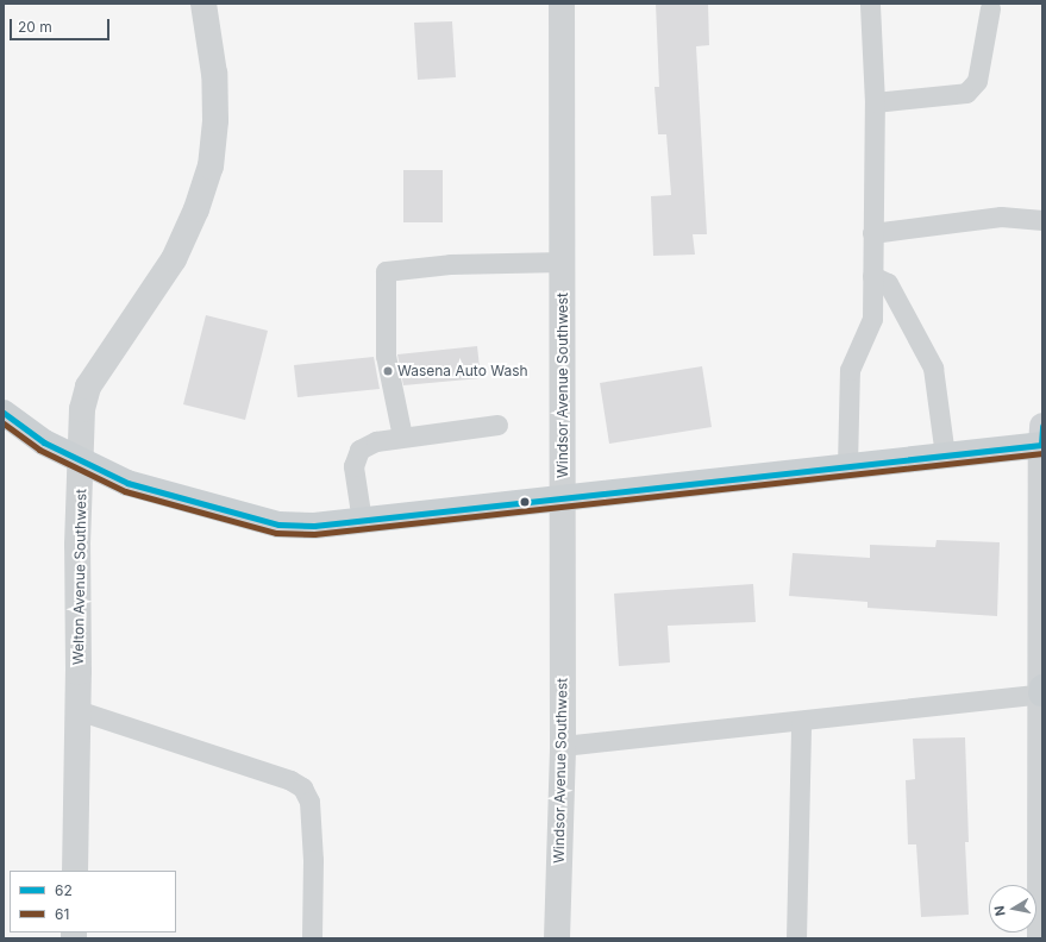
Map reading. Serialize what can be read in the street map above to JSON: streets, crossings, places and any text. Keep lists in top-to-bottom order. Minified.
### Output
{"streets":{"street":["Windsor Avenue Southwest","Welton Avenue Southwest"]},"places":["Wasena Auto Wash"],"lines":["transit line 62","transit line 61"],"legend":["62","61"],"scale_bar":"20 m","north":"left"}
